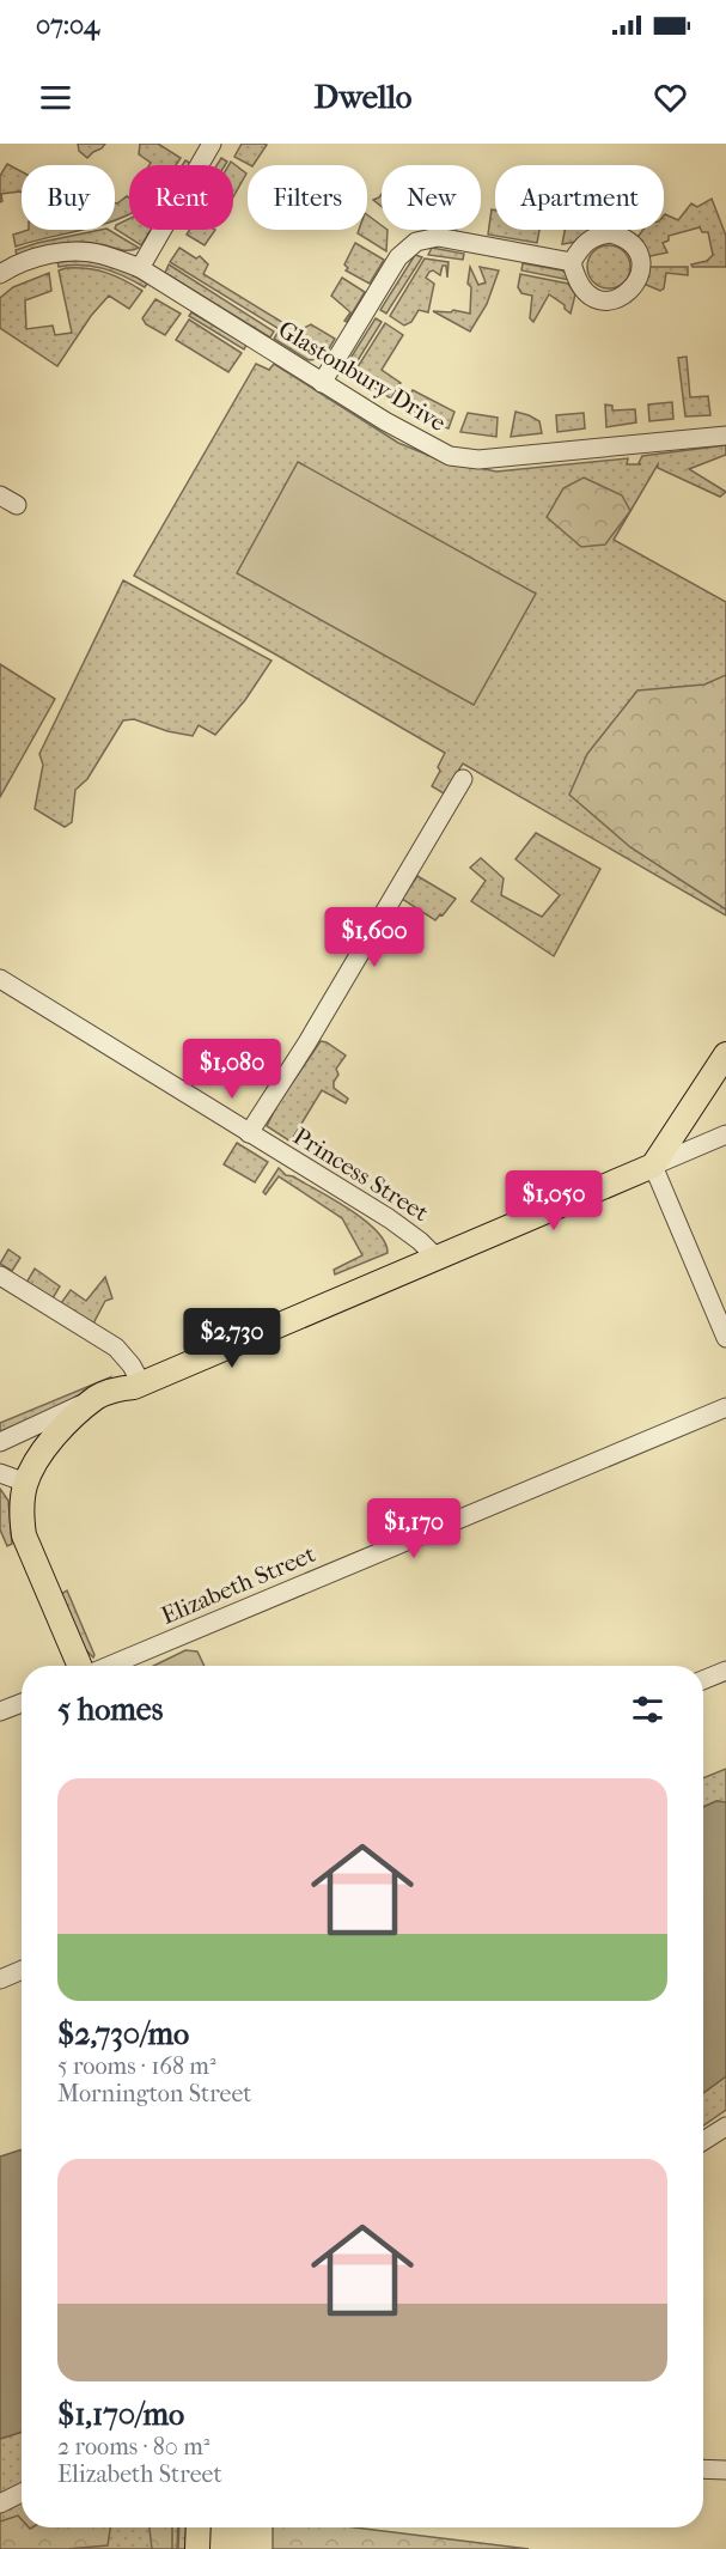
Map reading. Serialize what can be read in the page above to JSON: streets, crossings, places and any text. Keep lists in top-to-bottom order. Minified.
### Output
{"streets":{"street":["Glastonbury Drive","Princess Street","Elizabeth Street"]},"page":{"status":"07:04","header":"Dwello","chip":["Buy","Rent","Filters","New","Apartment"],"price":["$1,600","$1,080","$1,050","$2,730","$1,170"],"heading":"5 homes","list":[{"name":"$2,730/mo","note":"5 rooms · 168 m² · Mornington Street"},{"name":"$1,170/mo","note":"2 rooms · 80 m² · Elizabeth Street"}]}}
